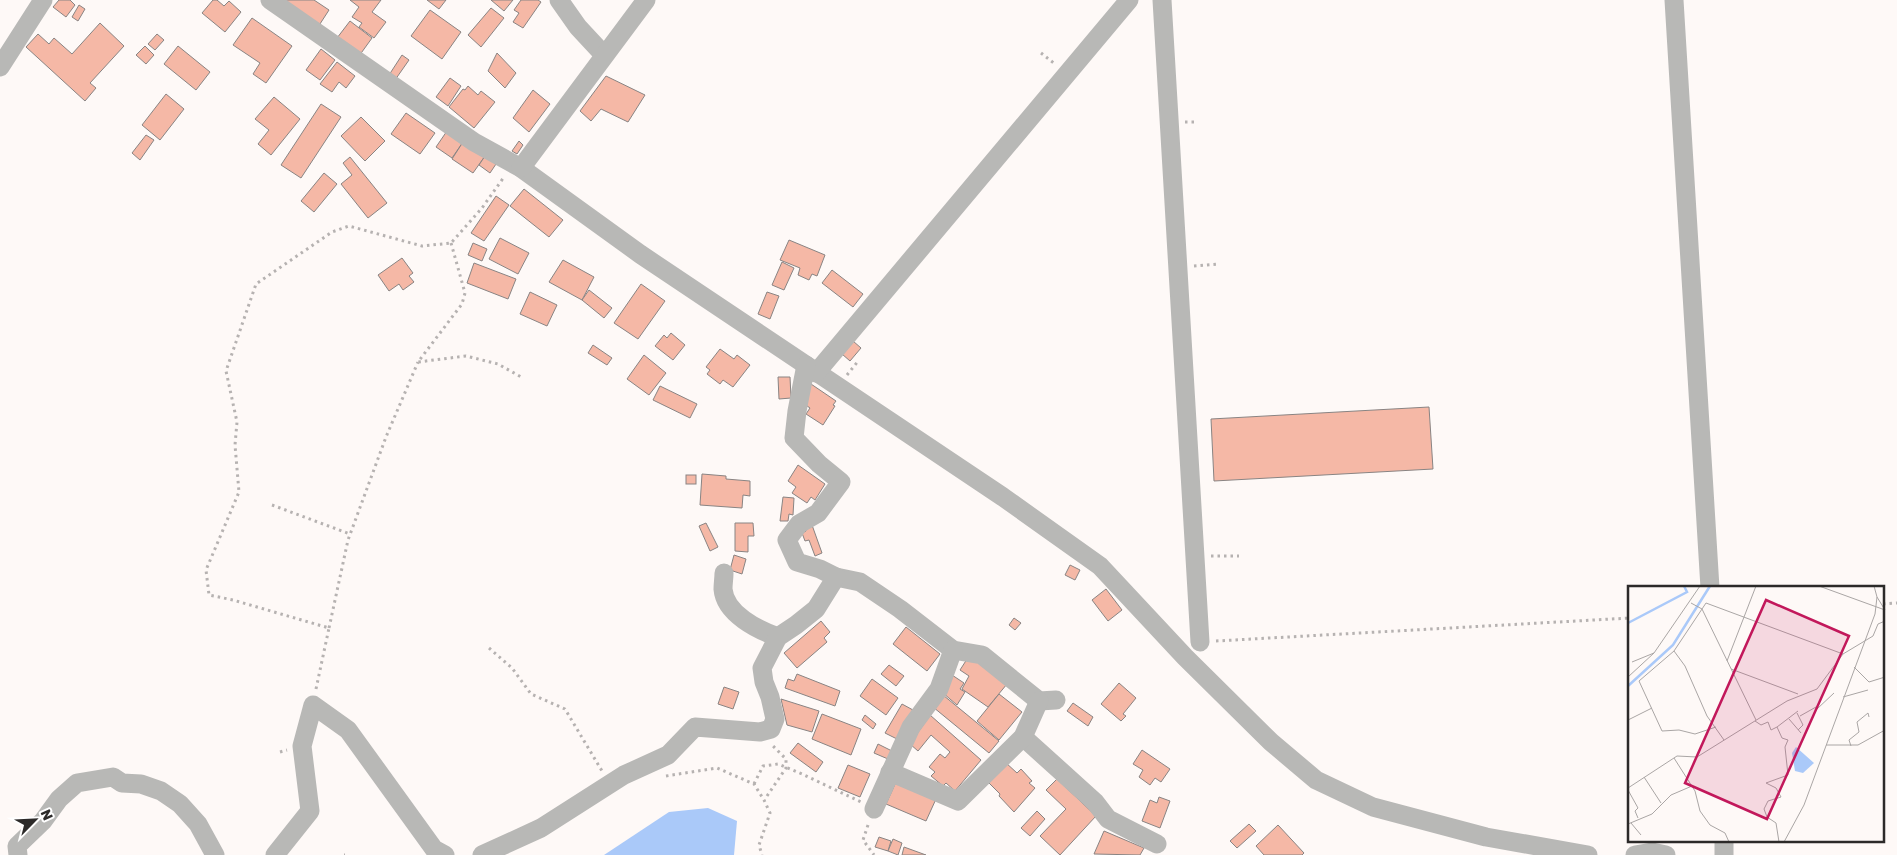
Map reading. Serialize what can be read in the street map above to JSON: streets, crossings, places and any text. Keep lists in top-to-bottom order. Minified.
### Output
{"north":"top right"}
